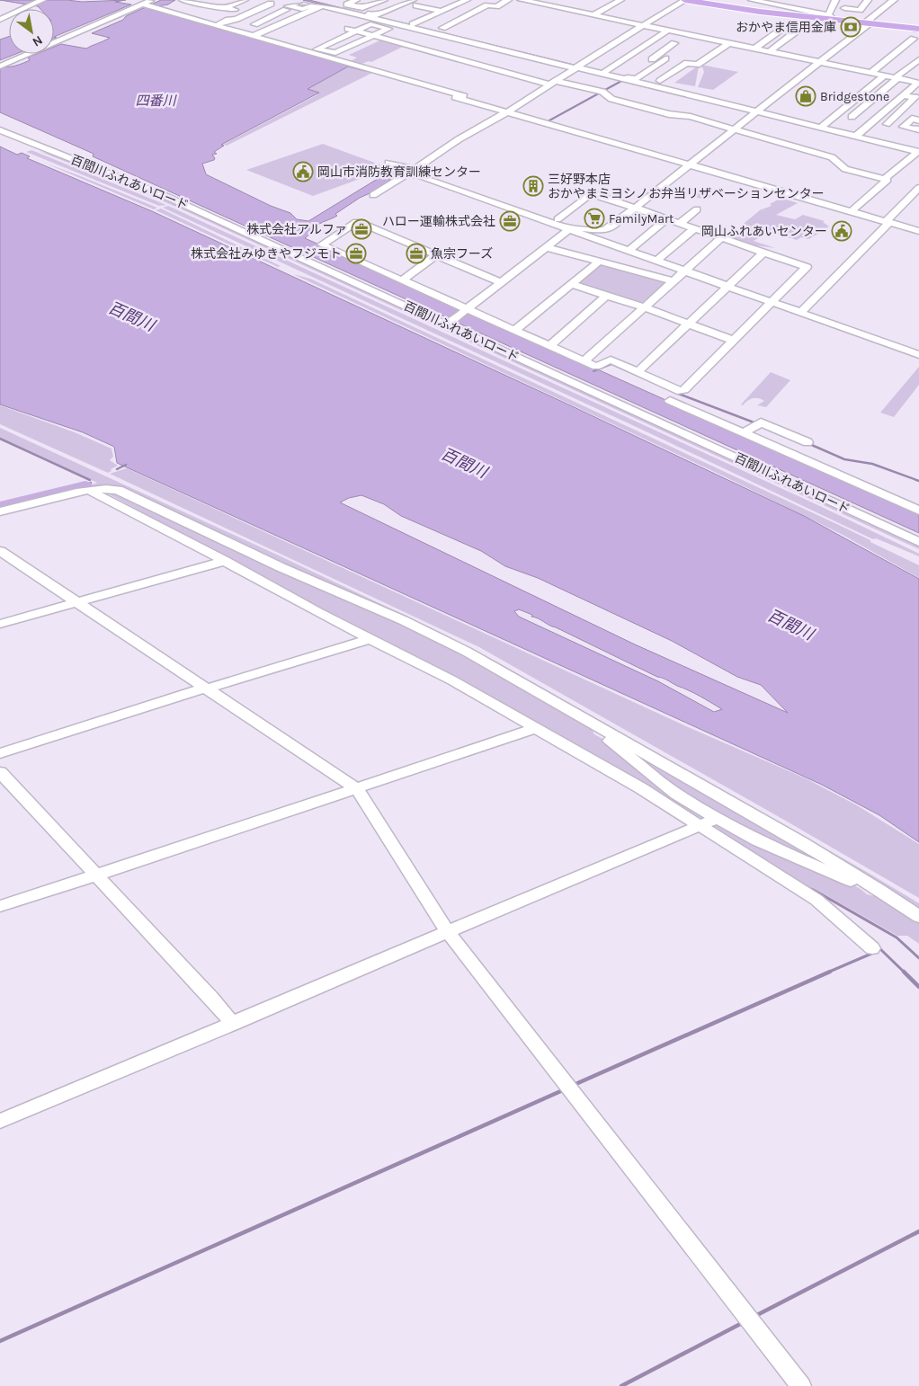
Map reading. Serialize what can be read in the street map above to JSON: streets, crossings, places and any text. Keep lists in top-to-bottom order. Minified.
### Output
{"streets":{"street":["百間川ふれあいロード"]},"water":["四番川","百間川"],"places":{"bank":["おかやま信用金庫"],"shop":["Bridgestone"],"public building":["岡山市消防教育訓練センター","岡山ふれあいセンター"],"building":["三好野本店 おかやまミヨシノお弁当リザベーションセンター"],"supermarket":["FamilyMart"],"office":["ハロー運輸株式会社","株式会社アルファ","株式会社みゆきやフジモト","魚宗フーズ"]},"north":"bottom right"}
